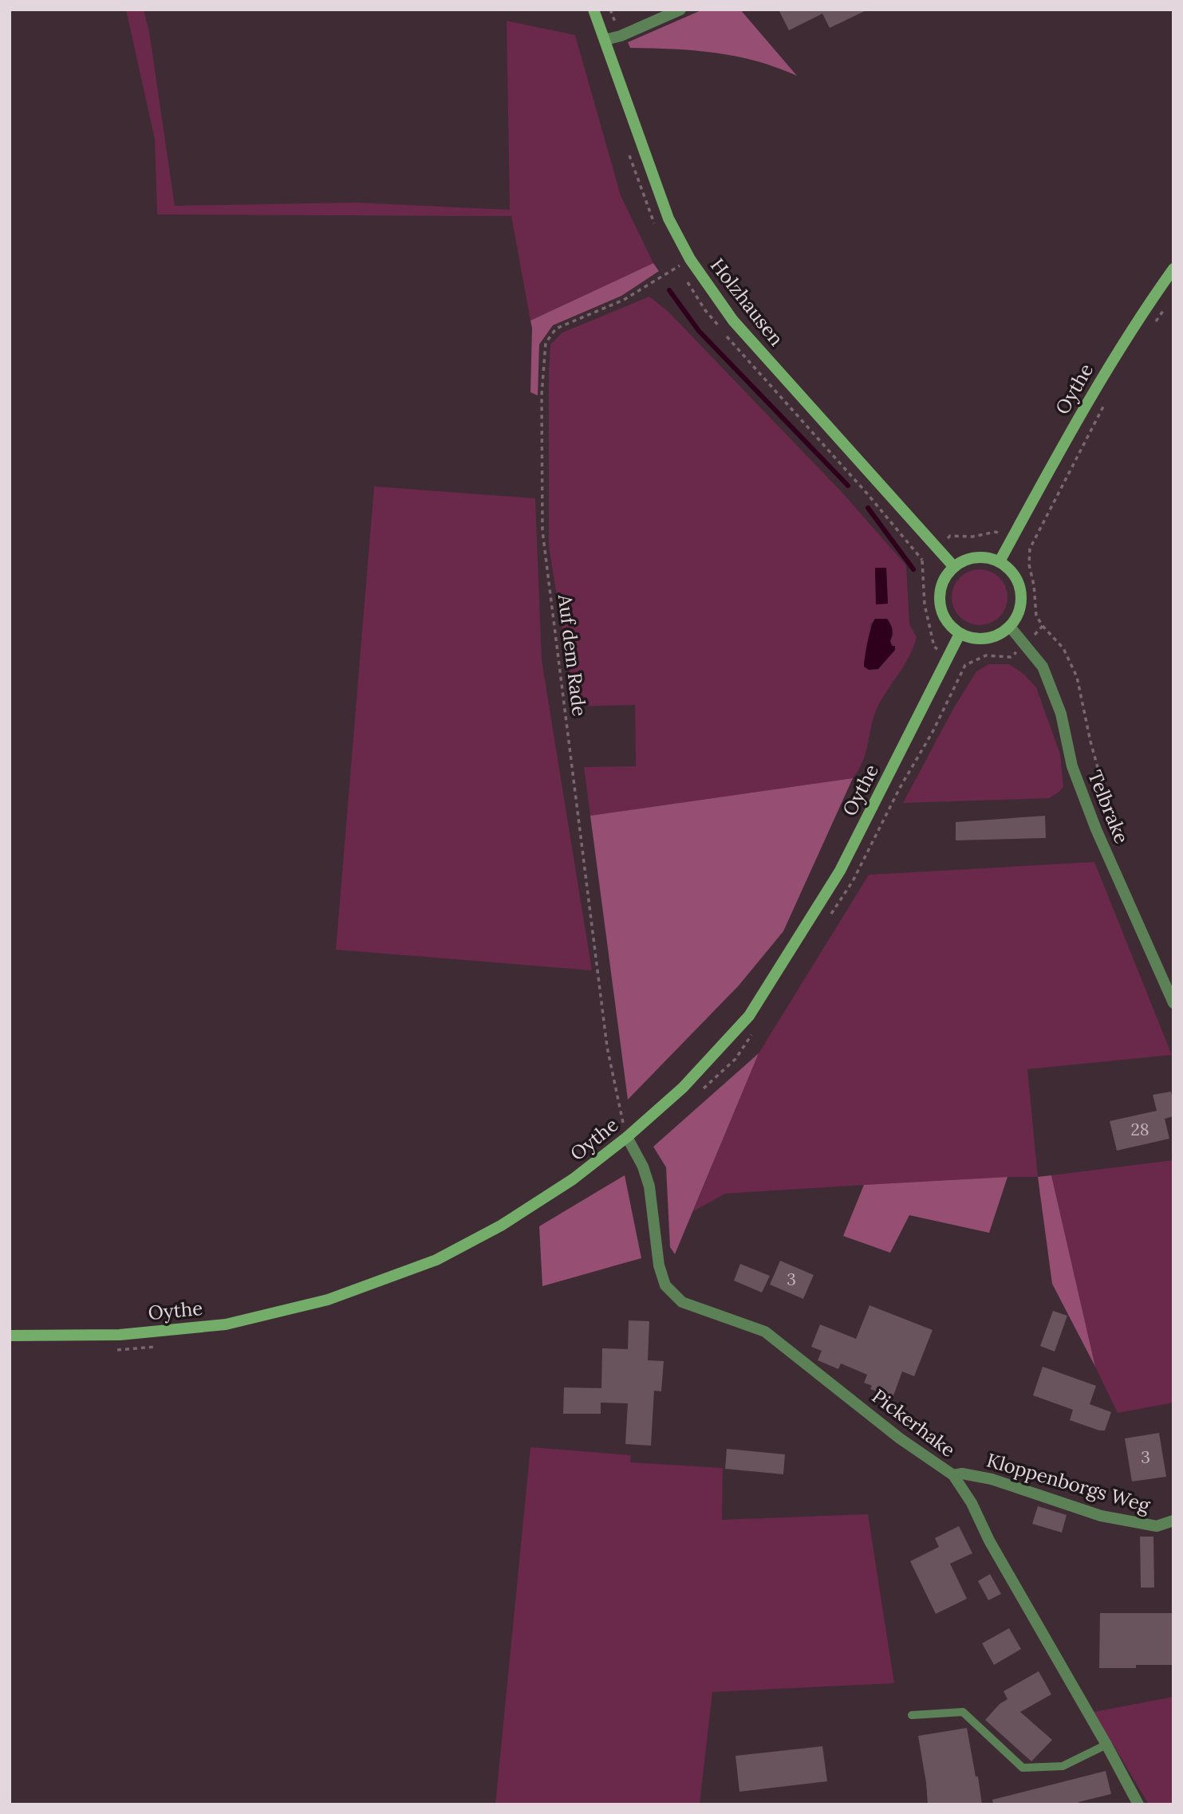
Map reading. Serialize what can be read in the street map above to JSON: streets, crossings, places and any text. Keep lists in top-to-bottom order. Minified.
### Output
{"streets":{"main road":["Holzhausen","Oythe"],"street":["Telbrake","Pickerhake","Kloppenborgs Weg"],"path":["Auf dem Rade"]},"crossings":[["Holzhausen","Oythe"],["Holzhausen","Auf dem Rade"],["Holzhausen","Telbrake"],["Oythe","Auf dem Rade"],["Oythe","Telbrake"],["Oythe","Pickerhake"],["Auf dem Rade","Pickerhake"],["Pickerhake","Kloppenborgs Weg"]],"house_numbers":["28","3","3"]}
